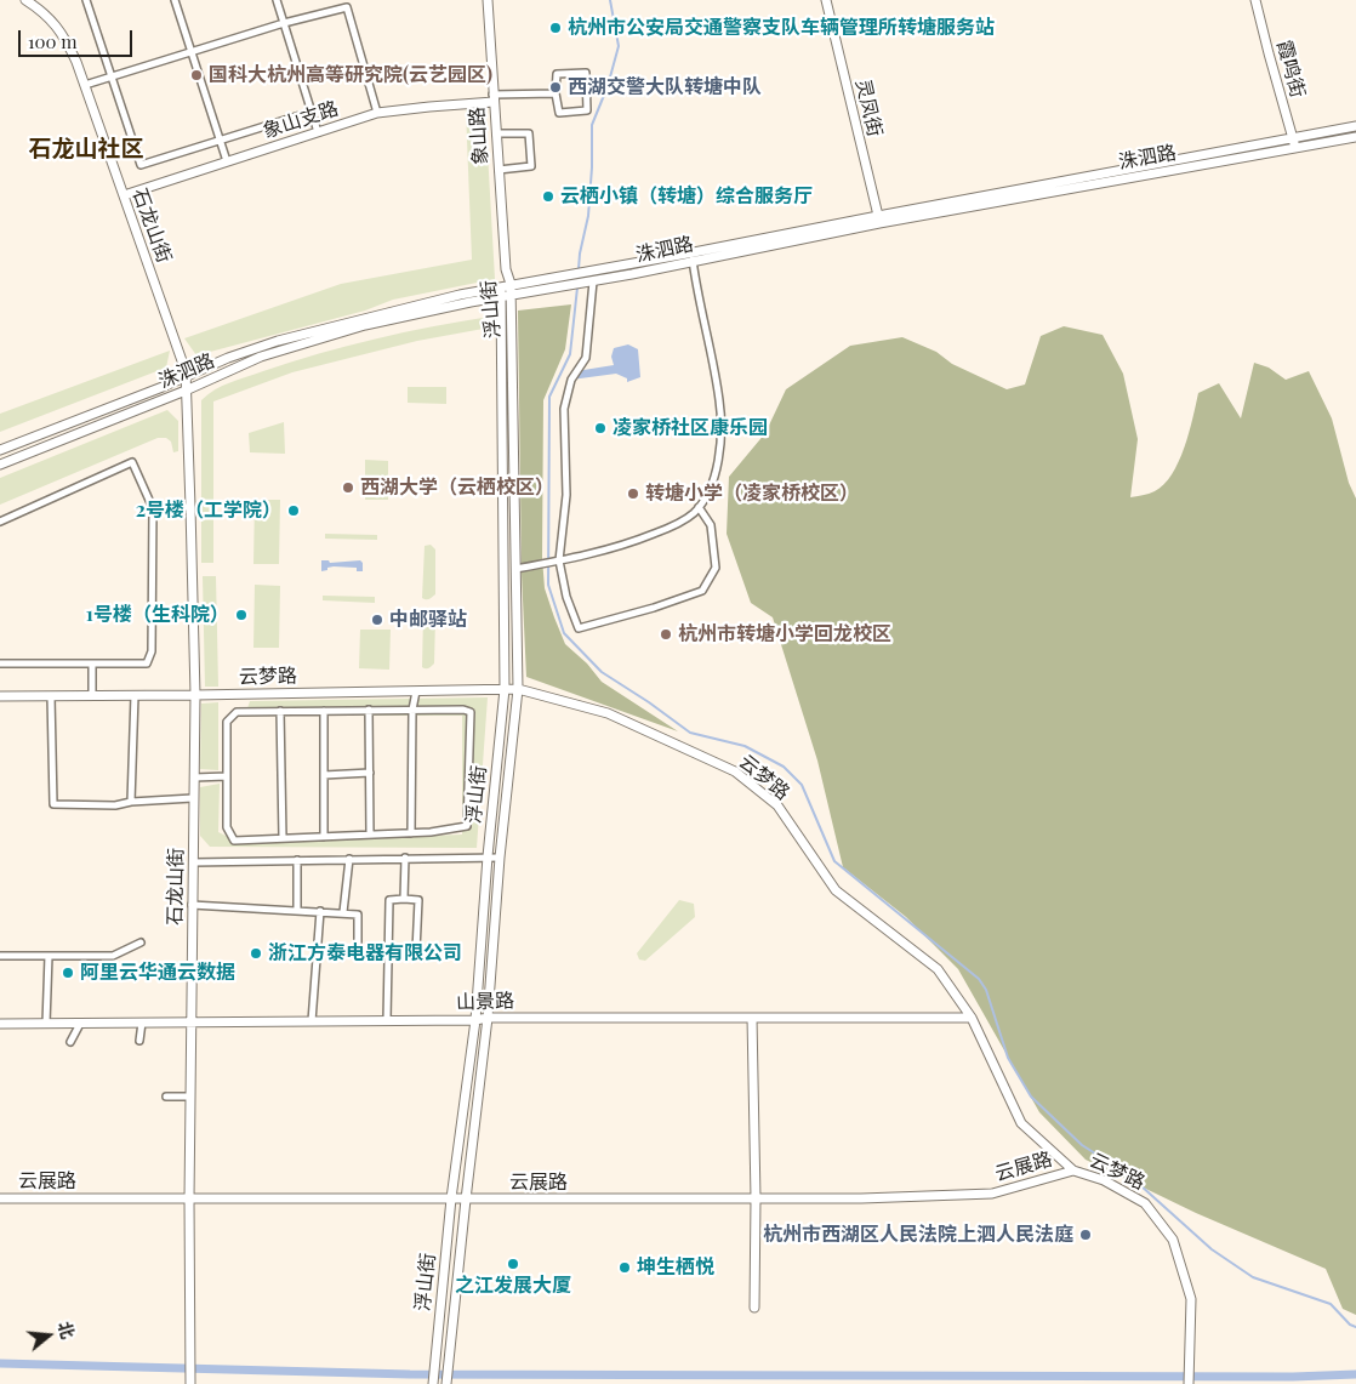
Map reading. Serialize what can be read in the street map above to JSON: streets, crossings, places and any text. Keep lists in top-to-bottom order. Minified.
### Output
{"streets":{"street":["霞鸣街","灵凤街","象山支路","象山路","洙泗路","石龙山街","浮山街","云梦路","山景路","云展路"]},"crossings":[["霞鸣街","洙泗路"],["灵凤街","洙泗路"],["象山支路","象山路"],["象山支路","石龙山街"],["象山路","浮山街"],["洙泗路","石龙山街"],["洙泗路","浮山街"],["石龙山街","云梦路"],["石龙山街","山景路"],["石龙山街","云展路"],["浮山街","云梦路"],["浮山街","山景路"],["浮山街","云展路"],["云梦路","山景路"],["云梦路","云展路"]],"districts":["石龙山社区"],"places":["杭州市公安局交通警察支队车辆管理所转塘服务站","国科大杭州高等研究院(云艺园区)","西湖交警大队转塘中队","云栖小镇（转塘）综合服务厅","凌家桥社区康乐园","西湖大学（云栖校区）","转塘小学（凌家桥校区）","2号楼（工学院）","1号楼（生科院）","中邮驿站","杭州市转塘小学回龙校区","浙江方泰电器有限公司","阿里云华通云数据","杭州市西湖区人民法院上泗人民法庭","之江发展大厦","坤生栖悦"],"scale_bar":"100 m","north":"right"}
